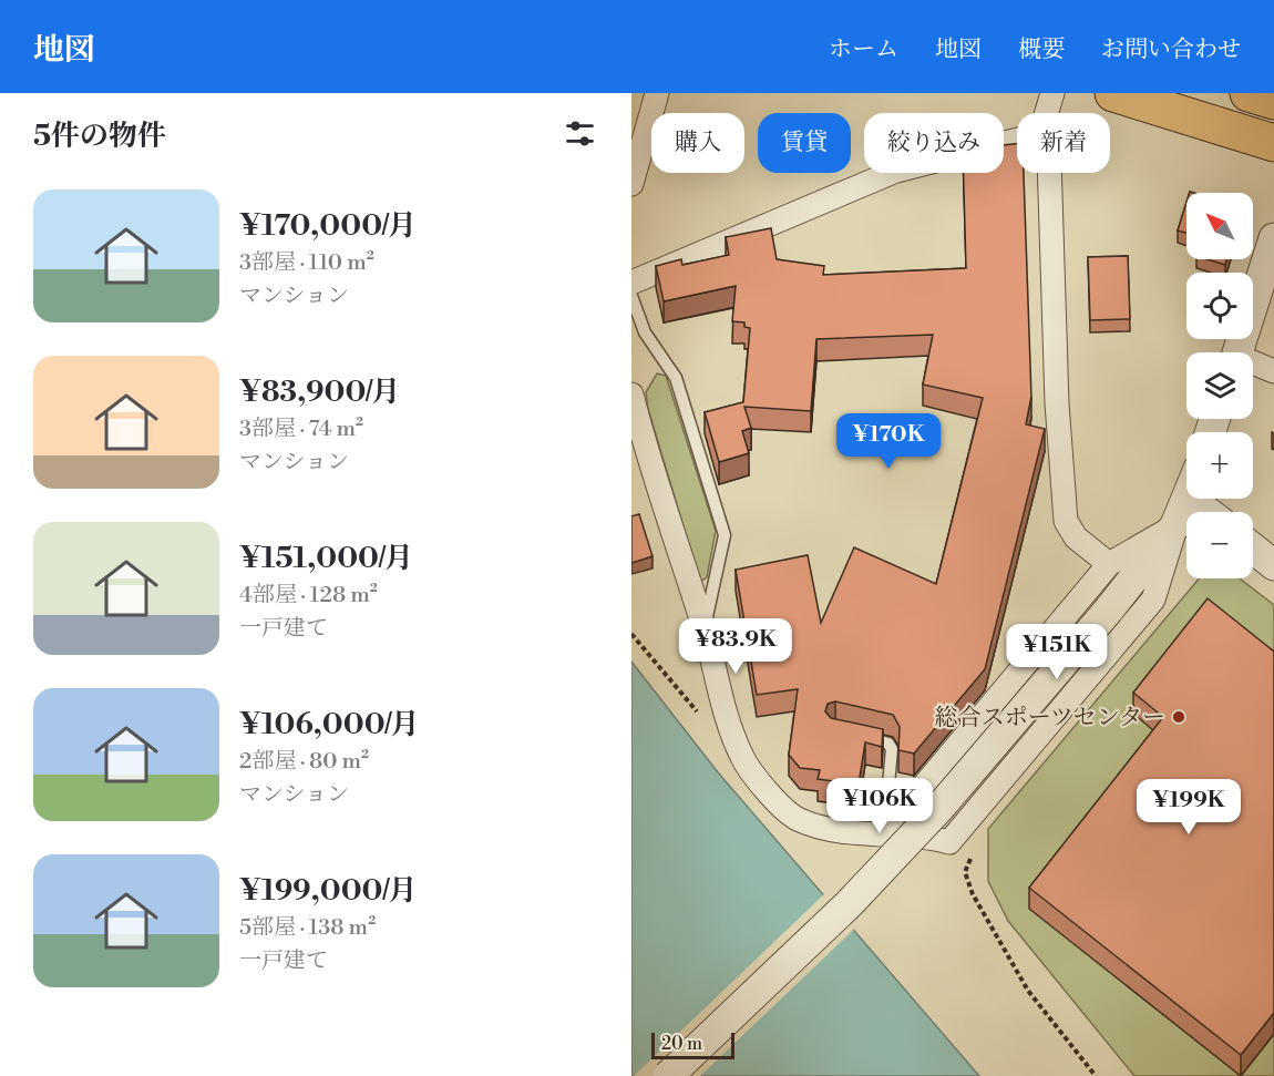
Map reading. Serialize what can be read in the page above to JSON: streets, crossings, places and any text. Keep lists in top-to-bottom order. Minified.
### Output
{"places":["総合スポーツセンター"],"scale_bar":"20 m","north":"top left","page":{"header":"地図","nav":["ホーム","地図","概要","お問い合わせ"],"heading":"5件の物件","chip":["購入","賃貸","絞り込み","新着"],"list":[{"name":"¥170,000/月","note":"3部屋 · 110 m² · マンション"},{"name":"¥83,900/月","note":"3部屋 · 74 m² · マンション"},{"name":"¥151,000/月","note":"4部屋 · 128 m² · 一戸建て"},{"name":"¥106,000/月","note":"2部屋 · 80 m² · マンション"},{"name":"¥199,000/月","note":"5部屋 · 138 m² · 一戸建て"}],"map_buttons":["+","−"],"price":["¥170K","¥83.9K","¥151K","¥106K","¥199K"],"scale":"20 m"}}
